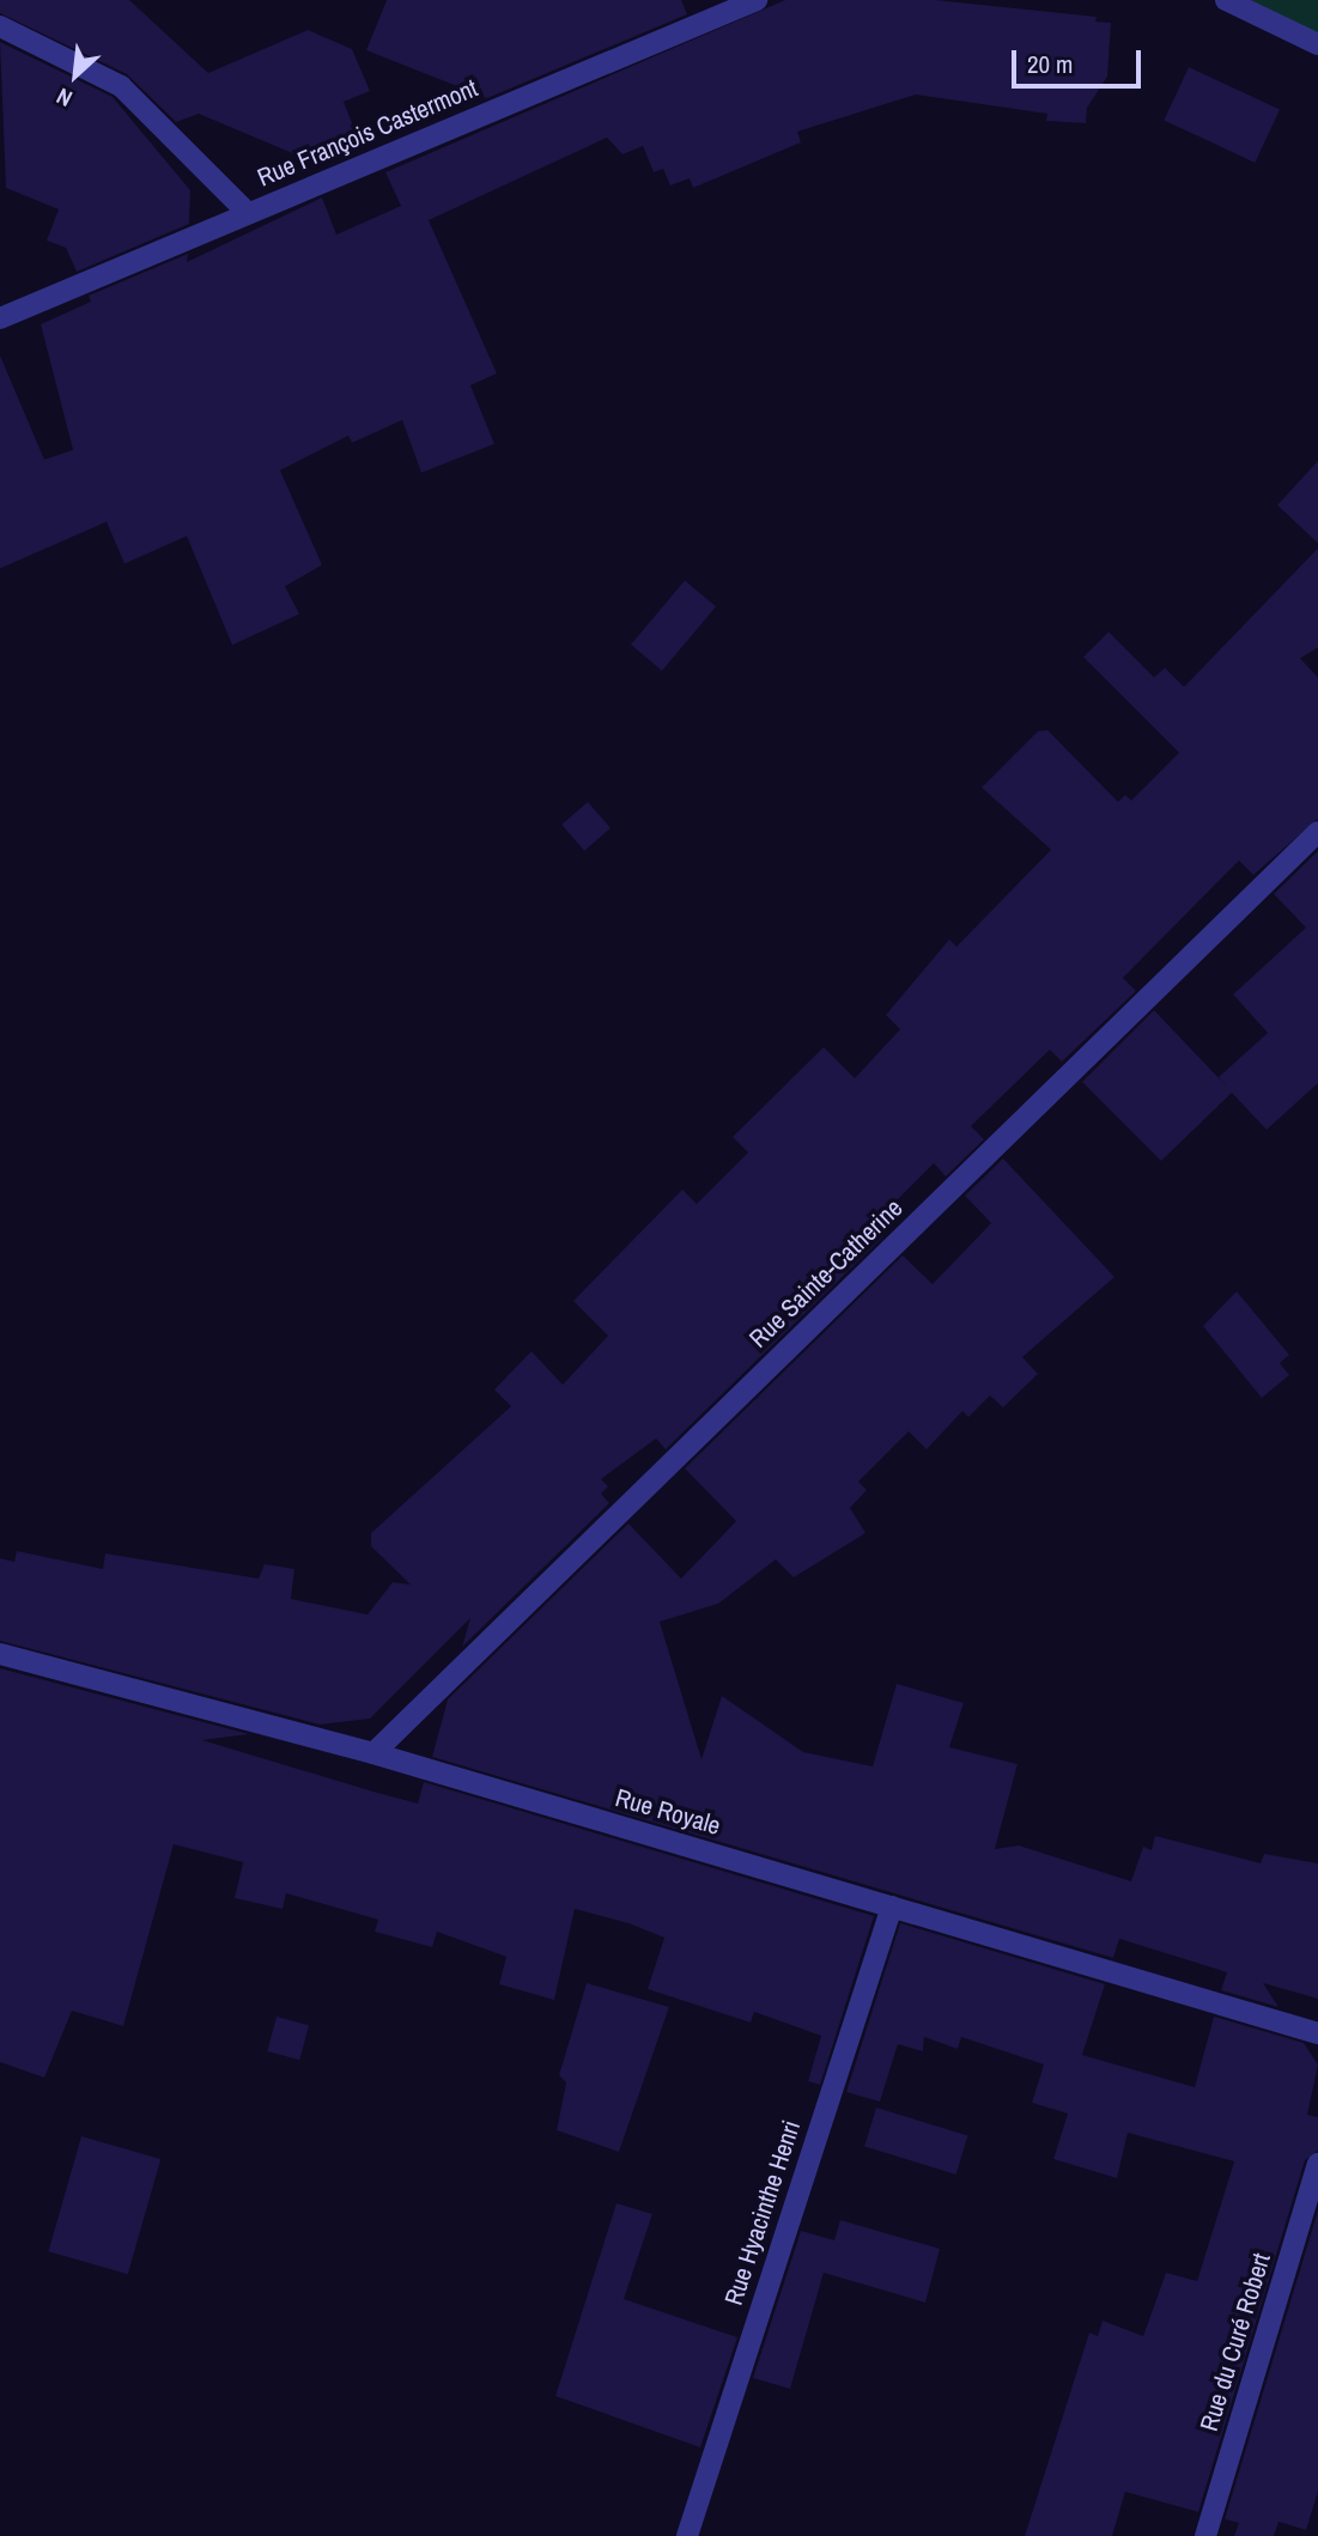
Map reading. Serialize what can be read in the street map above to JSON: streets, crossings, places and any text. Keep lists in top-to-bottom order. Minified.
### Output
{"streets":{"street":["Rue François Castermont","Rue Sainte-Catherine","Rue Royale","Rue Hyacinthe Henri","Rue du Curé Robert"]},"crossings":[["Rue Sainte-Catherine","Rue Royale"],["Rue Royale","Rue Hyacinthe Henri"]],"scale_bar":"20 m","north":"bottom left"}
